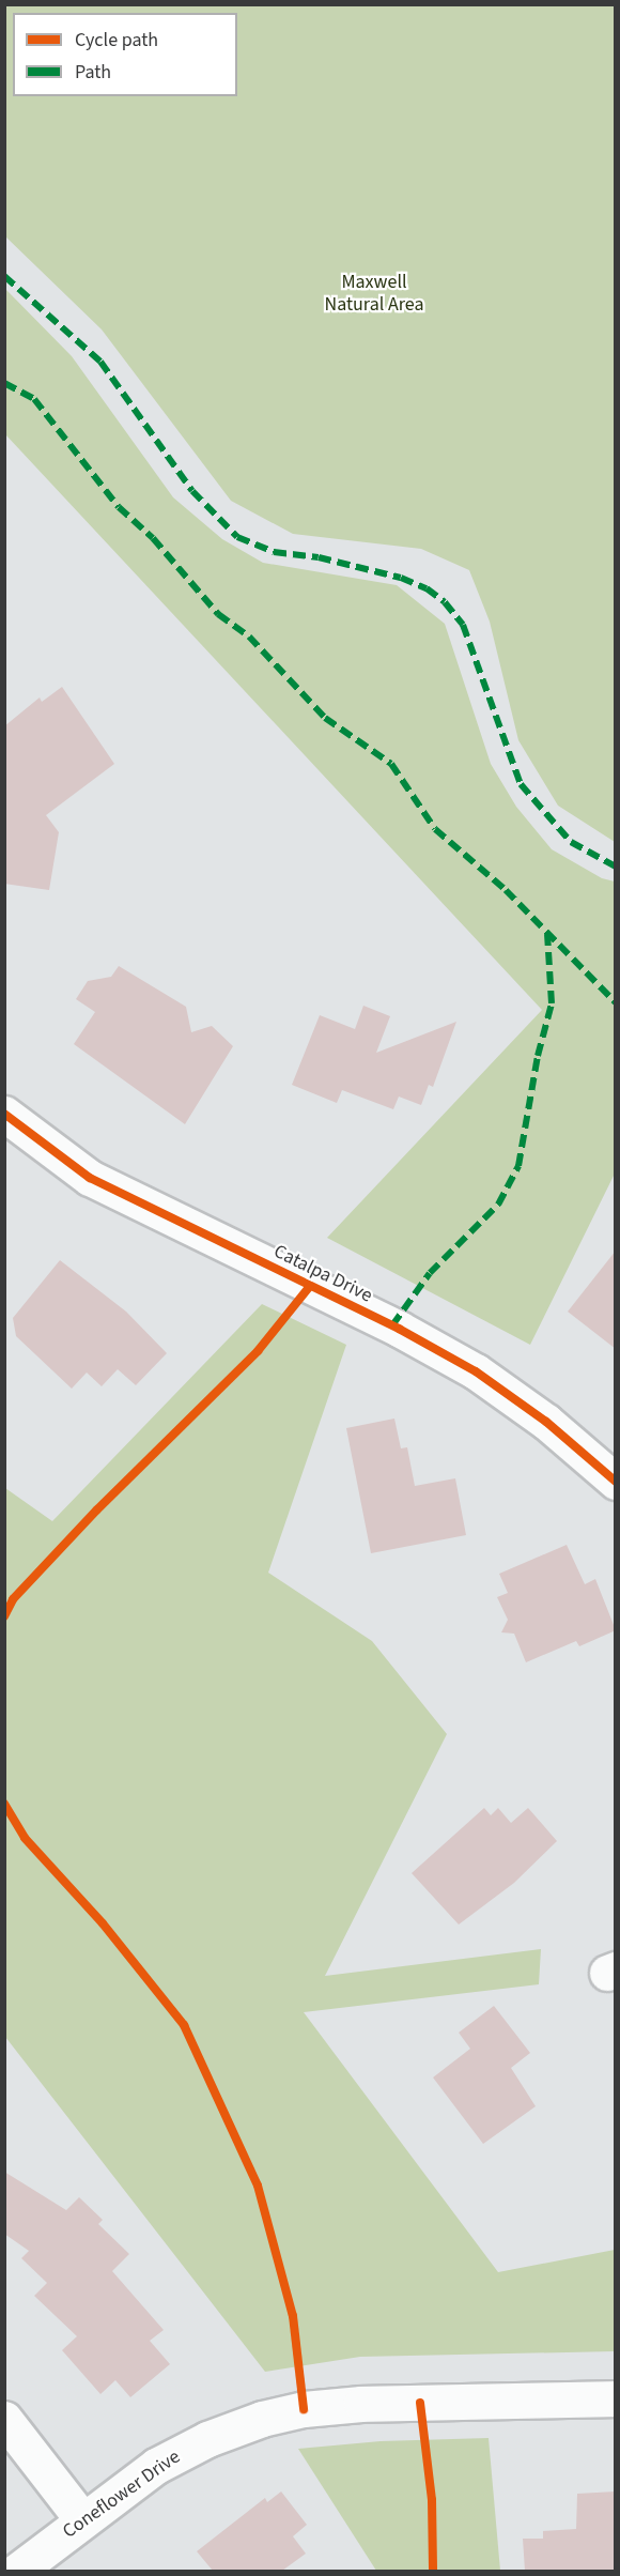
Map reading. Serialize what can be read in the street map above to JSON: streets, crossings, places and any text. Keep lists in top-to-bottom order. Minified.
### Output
{"streets":{"street":["Catalpa Drive","Coneflower Drive"]},"parks":["Maxwell Natural Area"],"legend":["Cycle path","Path"]}
